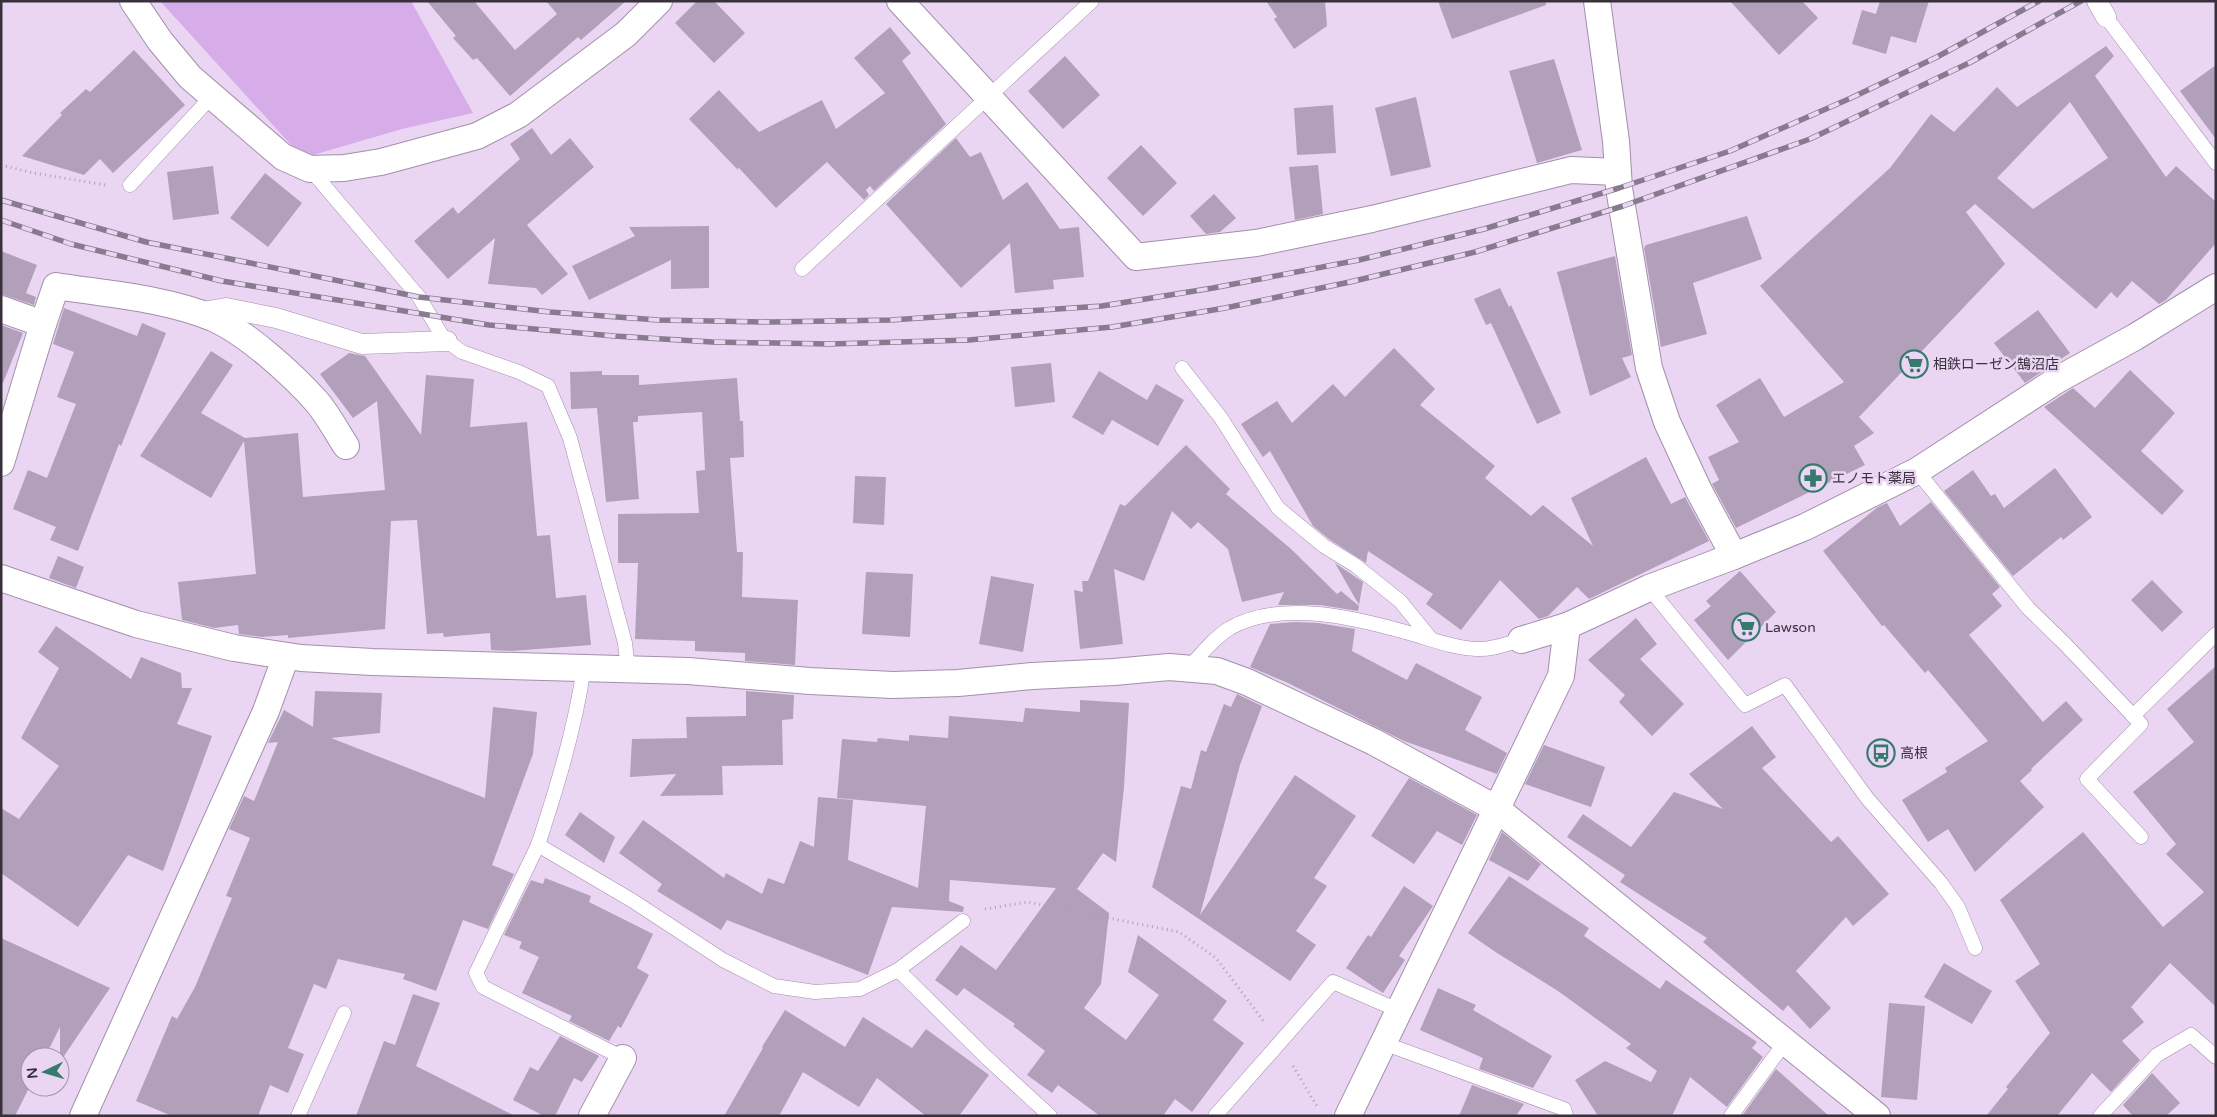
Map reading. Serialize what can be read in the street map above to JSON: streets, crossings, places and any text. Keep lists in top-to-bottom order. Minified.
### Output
{"places":{"supermarket":["相鉄ローゼン鵠沼店","Lawson"],"pharmacy":["エノモト薬局"],"bus stop":["高根"]},"north":"left"}
